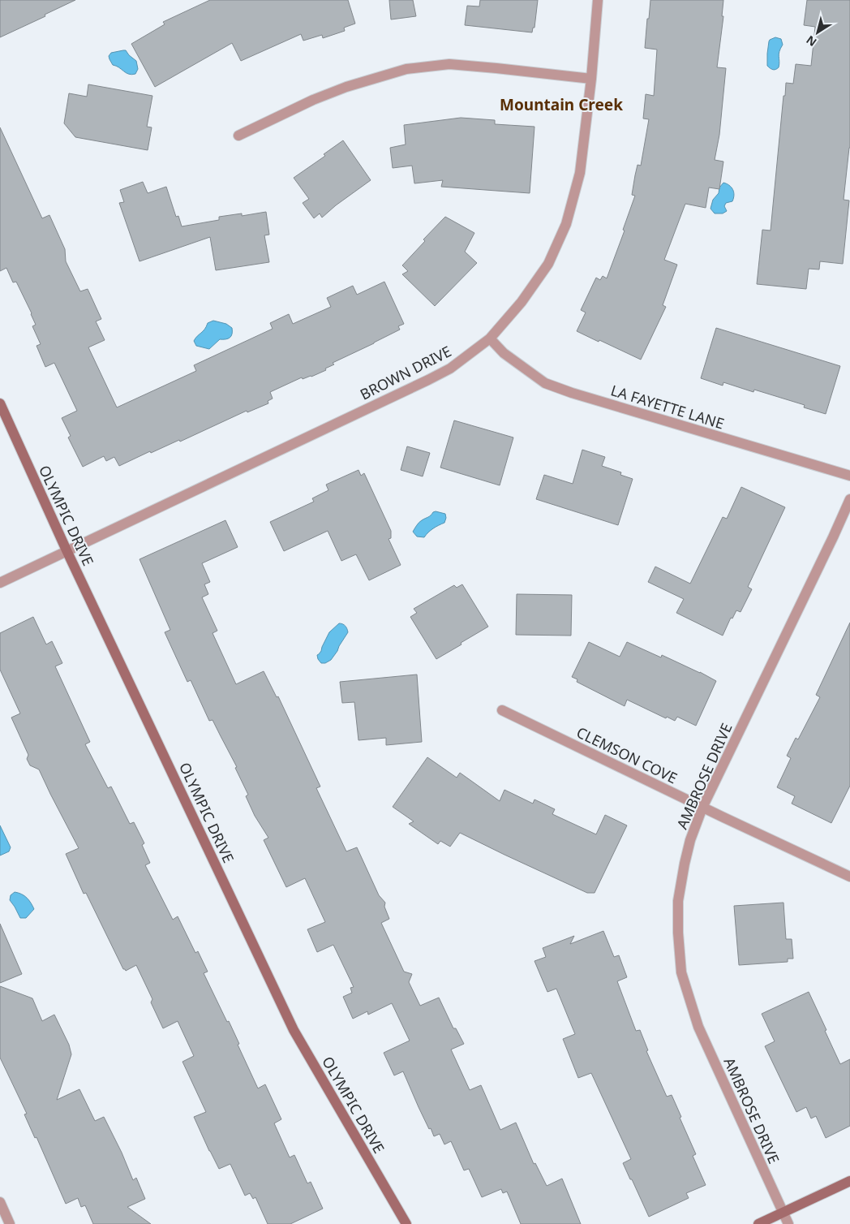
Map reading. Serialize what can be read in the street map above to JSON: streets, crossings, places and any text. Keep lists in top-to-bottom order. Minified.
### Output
{"streets":{"street":["BROWN DRIVE","LA FAYETTE LANE","OLYMPIC DRIVE","CLEMSON COVE","AMBROSE DRIVE"]},"crossings":[["BROWN DRIVE","LA FAYETTE LANE"],["BROWN DRIVE","OLYMPIC DRIVE"],["CLEMSON COVE","AMBROSE DRIVE"]],"districts":["Mountain Creek"],"north":"bottom left"}
